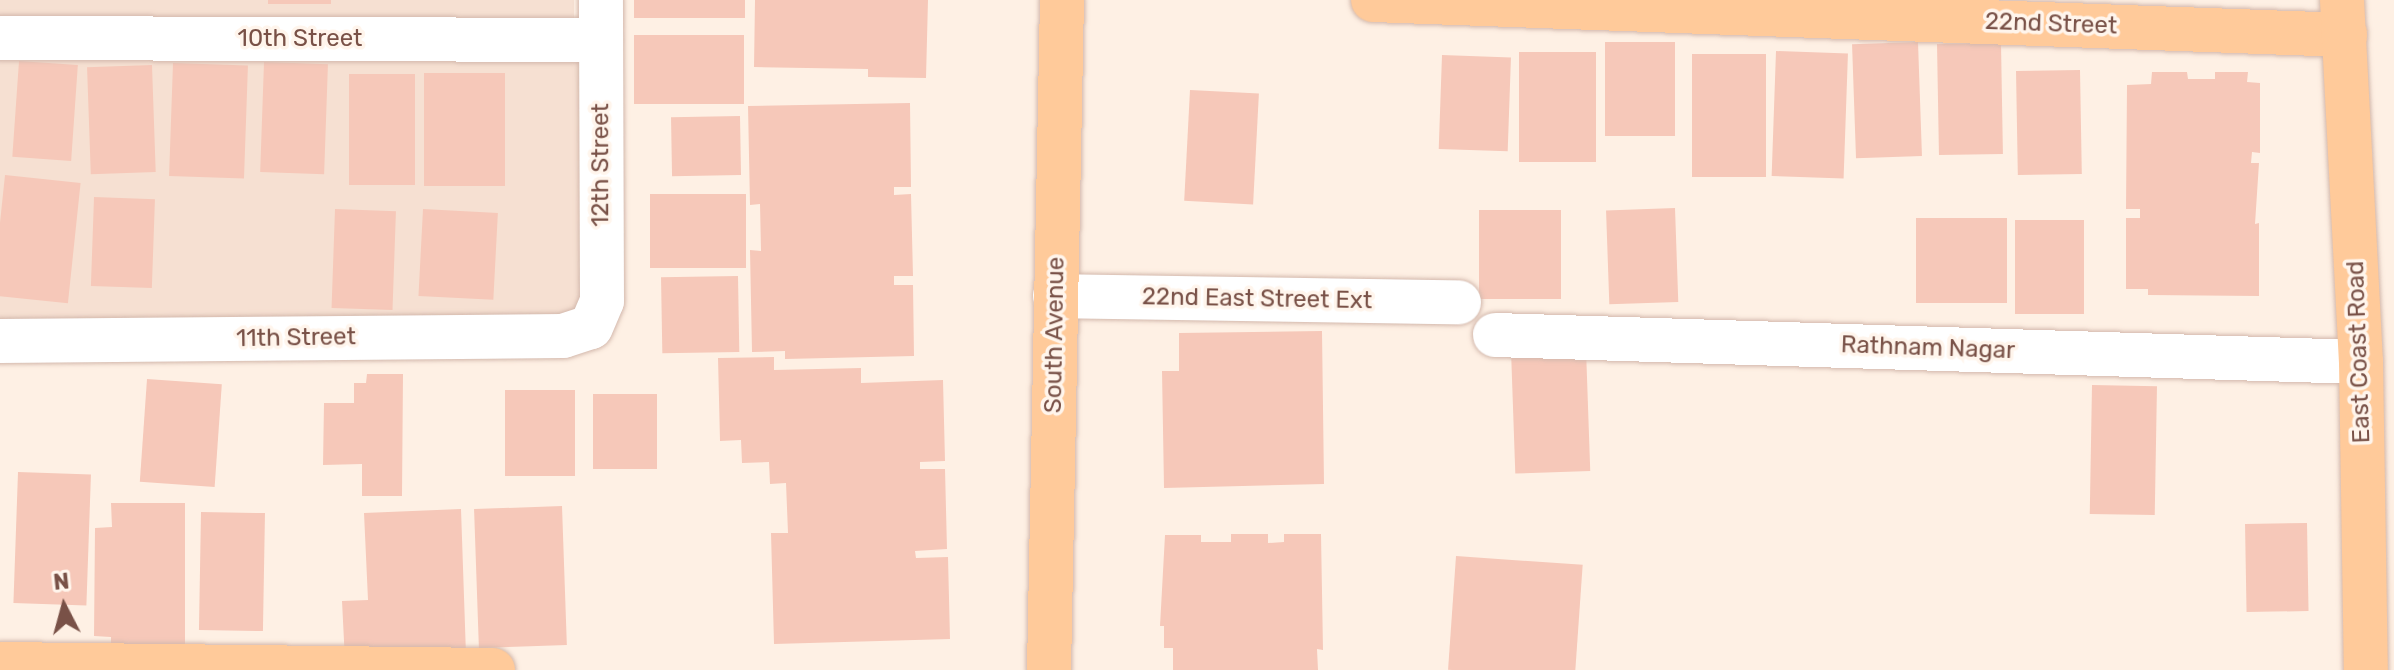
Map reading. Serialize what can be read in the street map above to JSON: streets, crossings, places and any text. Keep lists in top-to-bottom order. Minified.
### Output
{"streets":{"main road":["22nd Street","South Avenue","East Coast Road"],"street":["10th Street","12th Street","22nd East Street Ext","11th Street","Rathnam Nagar"]},"crossings":[["22nd Street","East Coast Road"],["10th Street","12th Street"],["12th Street","11th Street"],["22nd East Street Ext","South Avenue"],["Rathnam Nagar","East Coast Road"]],"north":"top"}
